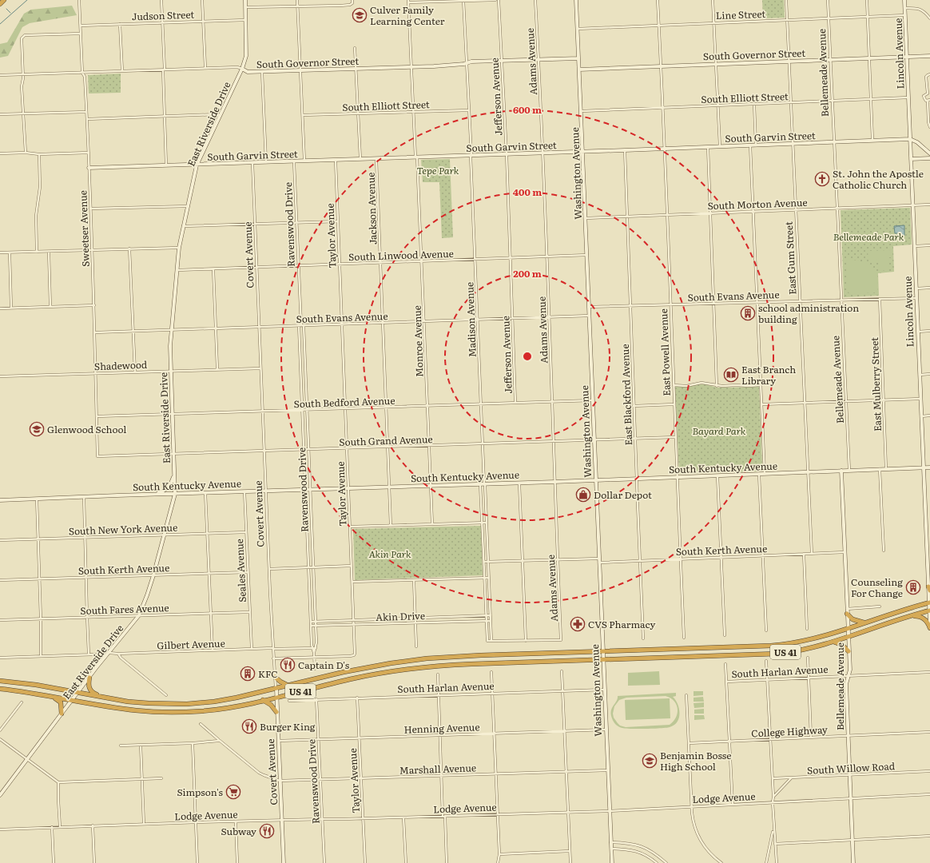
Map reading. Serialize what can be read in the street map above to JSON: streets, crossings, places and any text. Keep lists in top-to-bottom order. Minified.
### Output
{"streets":{"highway":["US 41"],"street":["Line Street","Judson Street","Lincoln Avenue","South Governor Street","Adams Avenue","Bellemeade Avenue","Jefferson Avenue","South Elliott Street","East Riverside Drive","South Garvin Street","Washington Avenue","South Morton Avenue","Jackson Avenue","Ravenswood Drive","Sweetser Avenue","Taylor Avenue","Covert Avenue","South Linwood Avenue","East Gum Street","South Evans Avenue","Madison Avenue","Monroe Avenue","East Powell Avenue","Shadewood","East Mulberry Street","East Blackford Avenue","South Bedford Avenue","South Grand Avenue","South Kentucky Avenue","South New York Avenue","South Kerth Avenue","Seales Avenue","South Fares Avenue","Akin Drive","Gilbert Avenue","South Harlan Avenue","Henning Avenue","College Highway","South Willow Road","Marshall Avenue","Lodge Avenue"]},"crossings":[["Line Street","Lincoln Avenue"],["Line Street","Bellemeade Avenue"],["Line Street","Washington Avenue"],["Line Street","East Gum Street"],["Line Street","East Powell Avenue"],["Judson Street","East Riverside Drive"],["Judson Street","Sweetser Avenue"],["Lincoln Avenue","South Governor Street"],["Lincoln Avenue","South Elliott Street"],["Lincoln Avenue","South Garvin Street"],["Lincoln Avenue","South Morton Avenue"],["Lincoln Avenue","South Evans Avenue"],["Lincoln Avenue","South Kentucky Avenue"],["Lincoln Avenue","US 41"],["South Governor Street","Adams Avenue"],["South Governor Street","Bellemeade Avenue"],["South Governor Street","Jefferson Avenue"],["South Governor Street","East Riverside Drive"],["South Governor Street","Washington Avenue"],["South Governor Street","Jackson Avenue"],["South Governor Street","Sweetser Avenue"],["South Governor Street","East Gum Street"],["South Governor Street","Madison Avenue"],["South Governor Street","Monroe Avenue"],["South Governor Street","East Powell Avenue"],["Adams Avenue","South Garvin Street"],["Adams Avenue","South Linwood Avenue"],["Adams Avenue","South Evans Avenue"],["Adams Avenue","South Bedford Avenue"],["Adams Avenue","South Grand Avenue"],["Adams Avenue","South Kentucky Avenue"],["Bellemeade Avenue","South Elliott Street"],["Bellemeade Avenue","South Garvin Street"],["Bellemeade Avenue","South Morton Avenue"],["Bellemeade Avenue","South Evans Avenue"],["Bellemeade Avenue","South Kentucky Avenue"],["Bellemeade Avenue","South Kerth Avenue"],["Bellemeade Avenue","US 41"],["Bellemeade Avenue","South Harlan Avenue"],["Bellemeade Avenue","College Highway"],["Bellemeade Avenue","South Willow Road"],["Bellemeade Avenue","Lodge Avenue"],["Jefferson Avenue","South Garvin Street"],["Jefferson Avenue","South Linwood Avenue"],["Jefferson Avenue","South Evans Avenue"],["Jefferson Avenue","South Bedford Avenue"],["South Elliott Street","Washington Avenue"],["South Elliott Street","Jackson Avenue"],["South Elliott Street","East Gum Street"],["South Elliott Street","Madison Avenue"],["South Elliott Street","Monroe Avenue"],["South Elliott Street","East Powell Avenue"],["East Riverside Drive","South Garvin Street"],["East Riverside Drive","South Linwood Avenue"],["East Riverside Drive","South Evans Avenue"],["East Riverside Drive","Shadewood"],["East Riverside Drive","South Bedford Avenue"],["East Riverside Drive","South Grand Avenue"],["East Riverside Drive","South Kentucky Avenue"],["East Riverside Drive","South New York Avenue"],["East Riverside Drive","South Kerth Avenue"],["East Riverside Drive","South Fares Avenue"],["East Riverside Drive","Gilbert Avenue"],["East Riverside Drive","US 41"],["South Garvin Street","Washington Avenue"],["South Garvin Street","Jackson Avenue"],["South Garvin Street","Ravenswood Drive"],["South Garvin Street","Sweetser Avenue"],["South Garvin Street","Taylor Avenue"],["South Garvin Street","Covert Avenue"],["South Garvin Street","East Gum Street"],["South Garvin Street","Madison Avenue"],["South Garvin Street","Monroe Avenue"],["South Garvin Street","East Powell Avenue"],["South Garvin Street","East Blackford Avenue"],["Washington Avenue","South Morton Avenue"],["Washington Avenue","South Linwood Avenue"],["Washington Avenue","South Evans Avenue"],["Washington Avenue","South Bedford Avenue"],["Washington Avenue","South Grand Avenue"],["Washington Avenue","South Kentucky Avenue"],["Washington Avenue","South Kerth Avenue"],["Washington Avenue","US 41"],["Washington Avenue","South Harlan Avenue"],["Washington Avenue","Henning Avenue"],["Washington Avenue","Marshall Avenue"],["Washington Avenue","Lodge Avenue"],["South Morton Avenue","East Gum Street"],["South Morton Avenue","East Powell Avenue"],["South Morton Avenue","East Blackford Avenue"],["Jackson Avenue","South Linwood Avenue"],["Jackson Avenue","South Evans Avenue"],["Jackson Avenue","South Bedford Avenue"],["Jackson Avenue","South Grand Avenue"],["Jackson Avenue","South Kentucky Avenue"],["Ravenswood Drive","Taylor Avenue"],["Ravenswood Drive","South Linwood Avenue"],["Ravenswood Drive","South Evans Avenue"],["Ravenswood Drive","South Bedford Avenue"],["Ravenswood Drive","South Grand Avenue"],["Ravenswood Drive","South Kentucky Avenue"],["Ravenswood Drive","Akin Drive"],["Ravenswood Drive","Gilbert Avenue"],["Ravenswood Drive","South Harlan Avenue"],["Ravenswood Drive","Henning Avenue"],["Ravenswood Drive","Marshall Avenue"],["Ravenswood Drive","Lodge Avenue"],["Sweetser Avenue","South Evans Avenue"],["Sweetser Avenue","Shadewood"],["Sweetser Avenue","South Bedford Avenue"],["Sweetser Avenue","South Grand Avenue"],["Taylor Avenue","South Linwood Avenue"],["Taylor Avenue","South Evans Avenue"],["Taylor Avenue","South Bedford Avenue"],["Taylor Avenue","South Grand Avenue"],["Taylor Avenue","South Kentucky Avenue"],["Taylor Avenue","Akin Drive"],["Taylor Avenue","South Harlan Avenue"],["Taylor Avenue","Henning Avenue"],["Taylor Avenue","Marshall Avenue"],["Taylor Avenue","Lodge Avenue"],["Covert Avenue","South Linwood Avenue"],["Covert Avenue","South Evans Avenue"],["Covert Avenue","Shadewood"],["Covert Avenue","South Bedford Avenue"],["Covert Avenue","South Grand Avenue"],["Covert Avenue","South Kentucky Avenue"],["Covert Avenue","Gilbert Avenue"],["Covert Avenue","US 41"],["Covert Avenue","Henning Avenue"],["Covert Avenue","Marshall Avenue"],["Covert Avenue","Lodge Avenue"],["South Linwood Avenue","Madison Avenue"],["South Linwood Avenue","Monroe Avenue"],["East Gum Street","South Evans Avenue"],["East Gum Street","South Kentucky Avenue"],["East Gum Street","South Kerth Avenue"],["South Evans Avenue","Madison Avenue"],["South Evans Avenue","Monroe Avenue"],["South Evans Avenue","East Powell Avenue"],["South Evans Avenue","East Mulberry Street"],["South Evans Avenue","East Blackford Avenue"],["Madison Avenue","South Bedford Avenue"],["Madison Avenue","South Grand Avenue"],["Madison Avenue","South Kentucky Avenue"],["Madison Avenue","Akin Drive"],["Monroe Avenue","South Bedford Avenue"],["Monroe Avenue","South Grand Avenue"],["Monroe Avenue","South Kentucky Avenue"],["East Powell Avenue","South Grand Avenue"],["East Powell Avenue","South Kentucky Avenue"],["East Powell Avenue","South Kerth Avenue"],["East Mulberry Street","South Kentucky Avenue"],["East Blackford Avenue","South Grand Avenue"],["East Blackford Avenue","South Kentucky Avenue"],["East Blackford Avenue","South Kerth Avenue"],["South Kentucky Avenue","Seales Avenue"],["South New York Avenue","Seales Avenue"],["South Kerth Avenue","Seales Avenue"],["Seales Avenue","South Fares Avenue"],["Seales Avenue","Gilbert Avenue"]],"parks":["Tepe Park","Bellemeade Park","Bayard Park","Akin Park"],"places":{"school or university":["Culver Family Learning Center","Glenwood School","Benjamin Bosse High School"],"church":["St. John the Apostle Catholic Church"],"building":["school administration building","Counseling For Change","KFC"],"library":["East Branch Library"],"shop":["Dollar Depot"],"pharmacy":["CVS Pharmacy"],"restaurant":["Captain D's","Burger King","Subway"],"supermarket":["Simpson's"]},"rings":["600 m","400 m","200 m"]}
